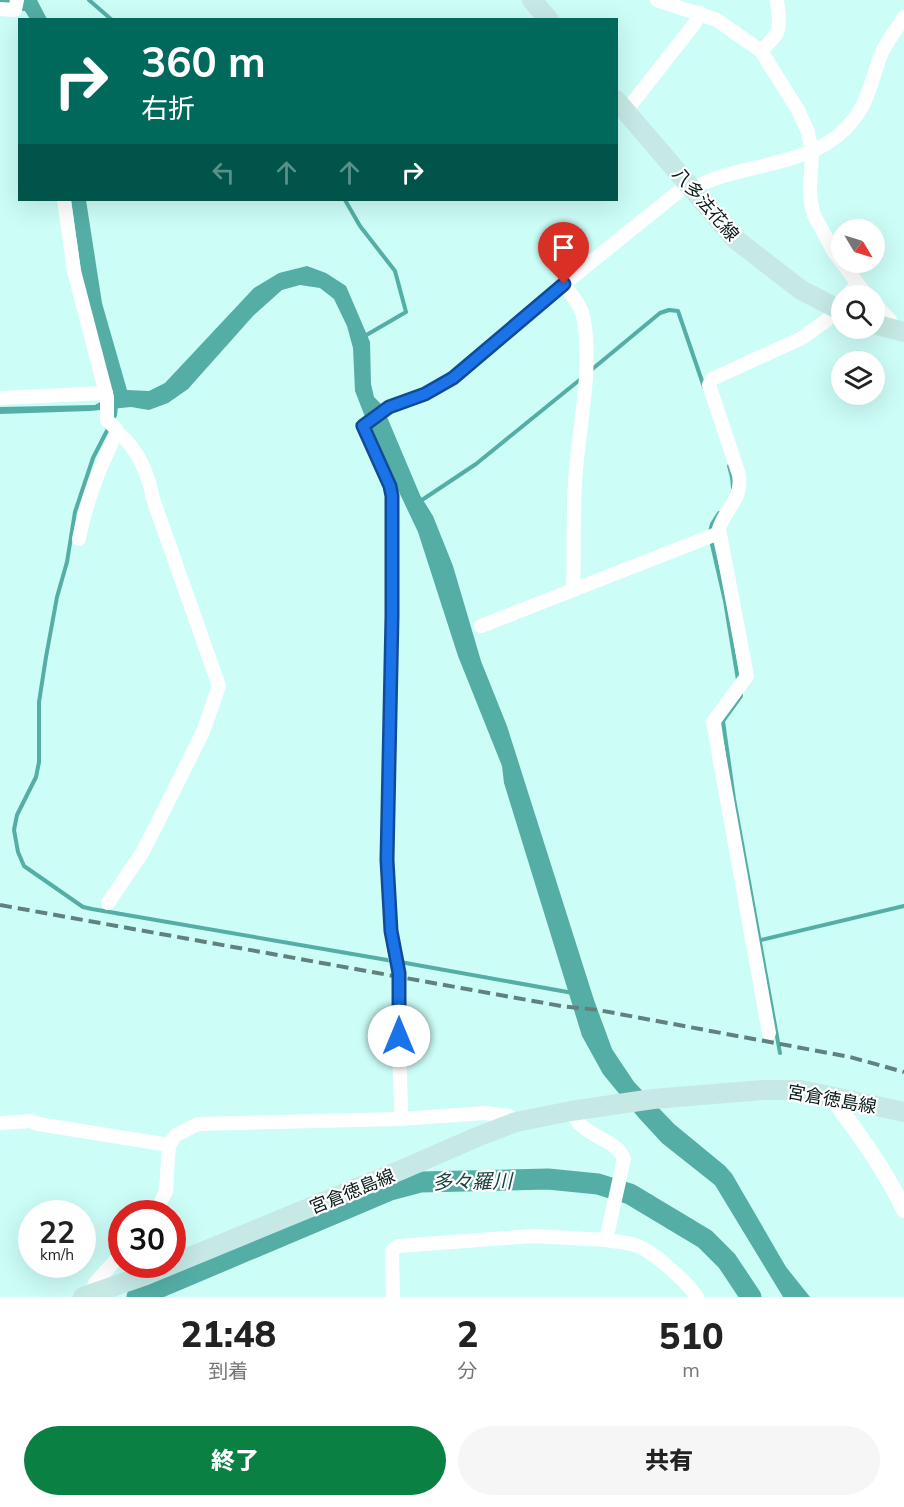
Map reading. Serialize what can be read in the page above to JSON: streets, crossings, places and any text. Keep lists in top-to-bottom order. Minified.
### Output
{"streets":{"main road":["八多法花線","宮倉徳島線"]},"water":["多々羅川"],"north":"bottom right","page":{"turn":["360 m","右折"],"speed":"22 km/h","limit":"30","eta":["21:48","到着","2","分","510","m"],"buttons":["終了","共有"]}}
